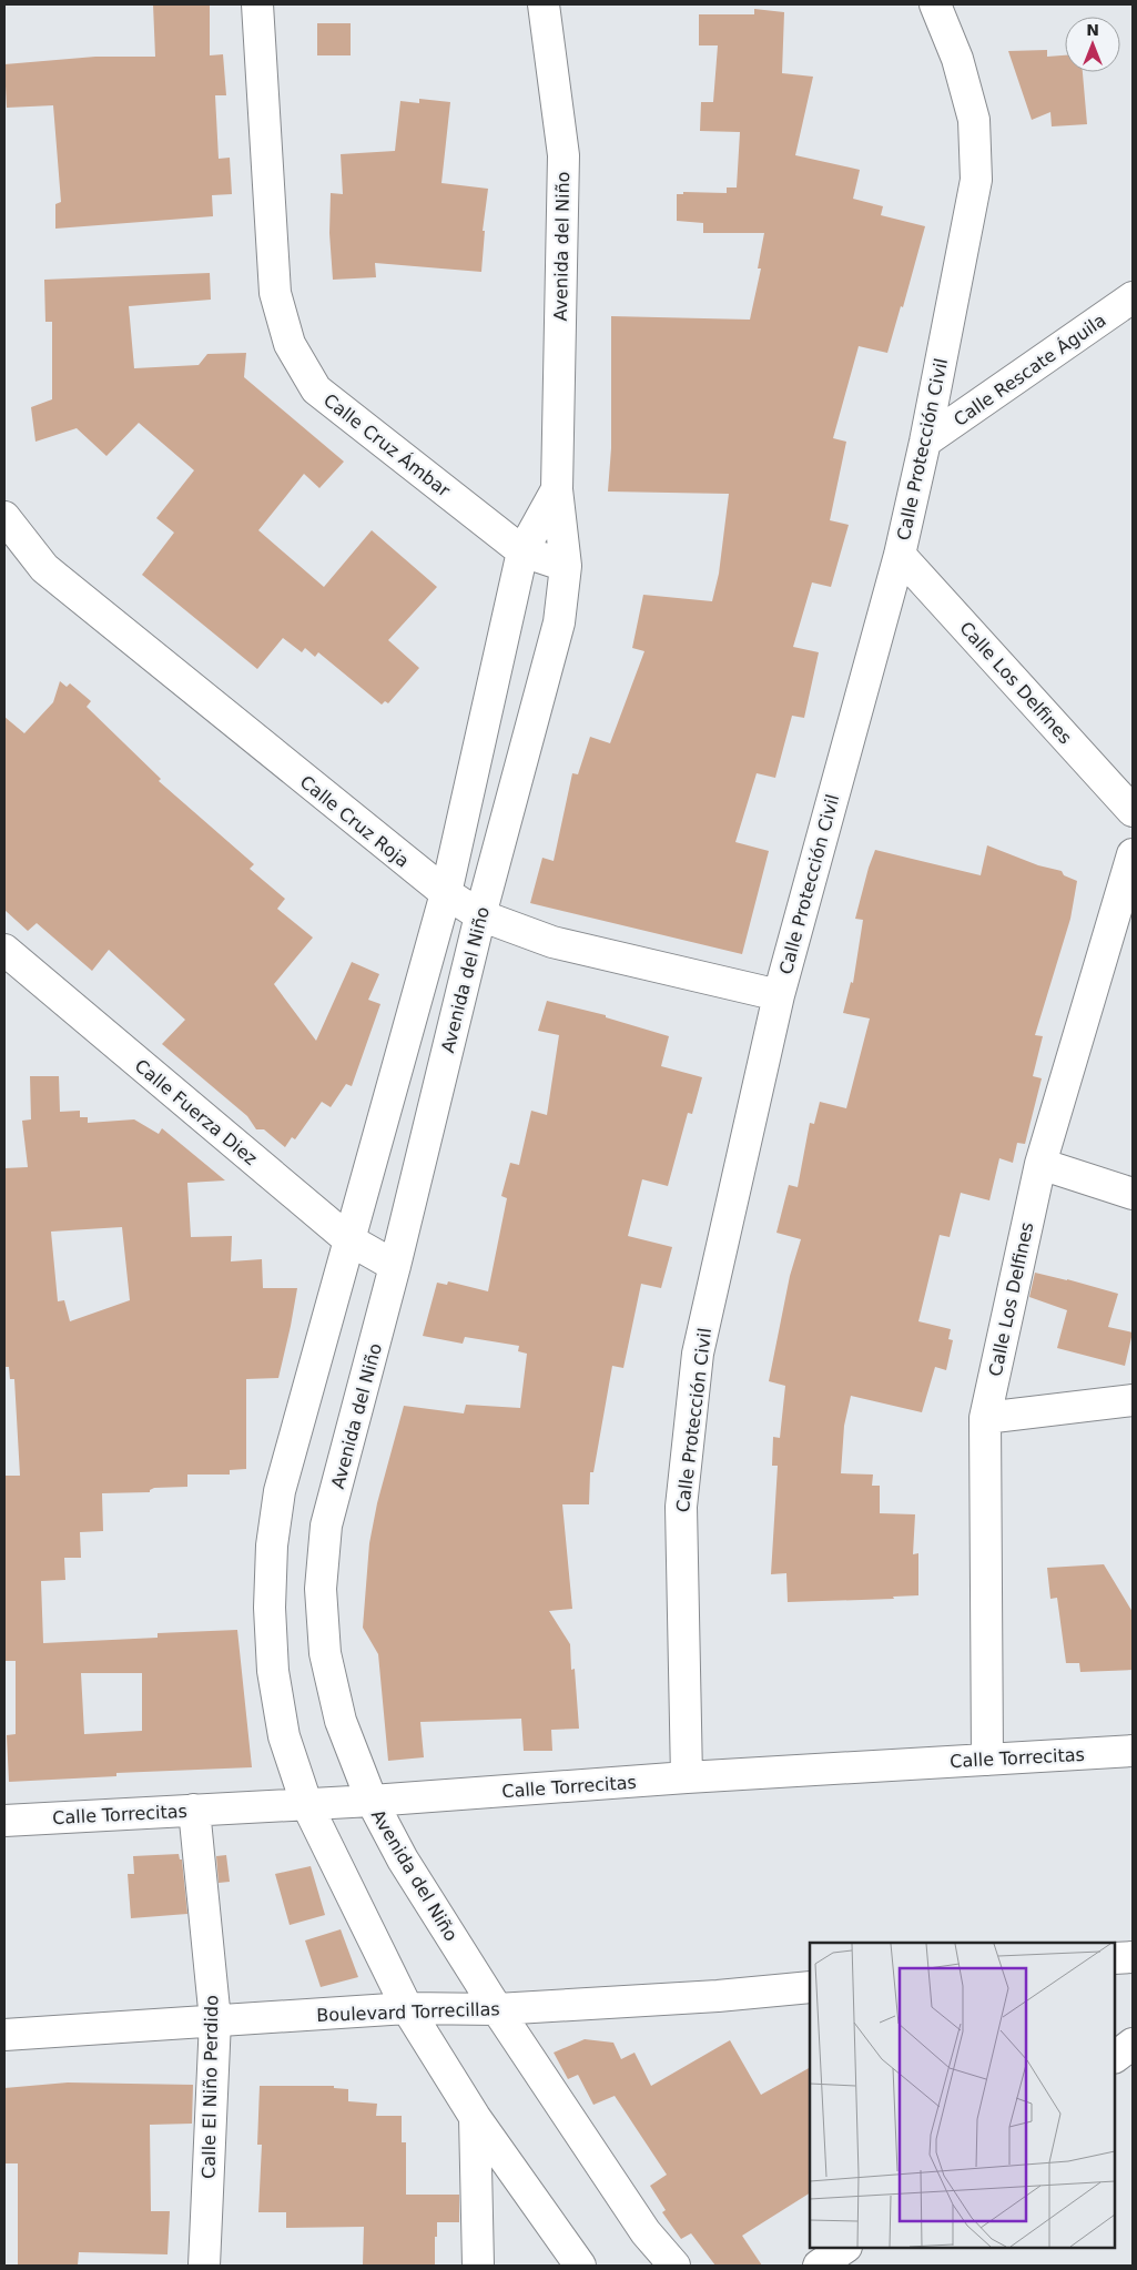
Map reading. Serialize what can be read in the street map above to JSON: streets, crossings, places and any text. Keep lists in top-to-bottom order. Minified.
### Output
{"streets":{"street":["Avenida del Niño","Calle Rescate Águila","Calle Cruz Ámbar","Calle Protección Civil","Calle Los Delfines","Calle Cruz Roja","Calle Fuerza Diez","Calle Torrecitas","Boulevard Torrecillas","Calle El Niño Perdido"]},"crossings":[["Avenida del Niño","Calle Cruz Ámbar"],["Avenida del Niño","Calle Cruz Roja"],["Avenida del Niño","Calle Fuerza Diez"],["Avenida del Niño","Calle Torrecitas"],["Avenida del Niño","Boulevard Torrecillas"],["Calle Rescate Águila","Calle Protección Civil"],["Calle Protección Civil","Calle Los Delfines"],["Calle Protección Civil","Calle Cruz Roja"],["Calle Protección Civil","Calle Torrecitas"],["Calle Los Delfines","Calle Torrecitas"],["Calle Torrecitas","Calle El Niño Perdido"],["Boulevard Torrecillas","Calle El Niño Perdido"]],"north":"top"}
